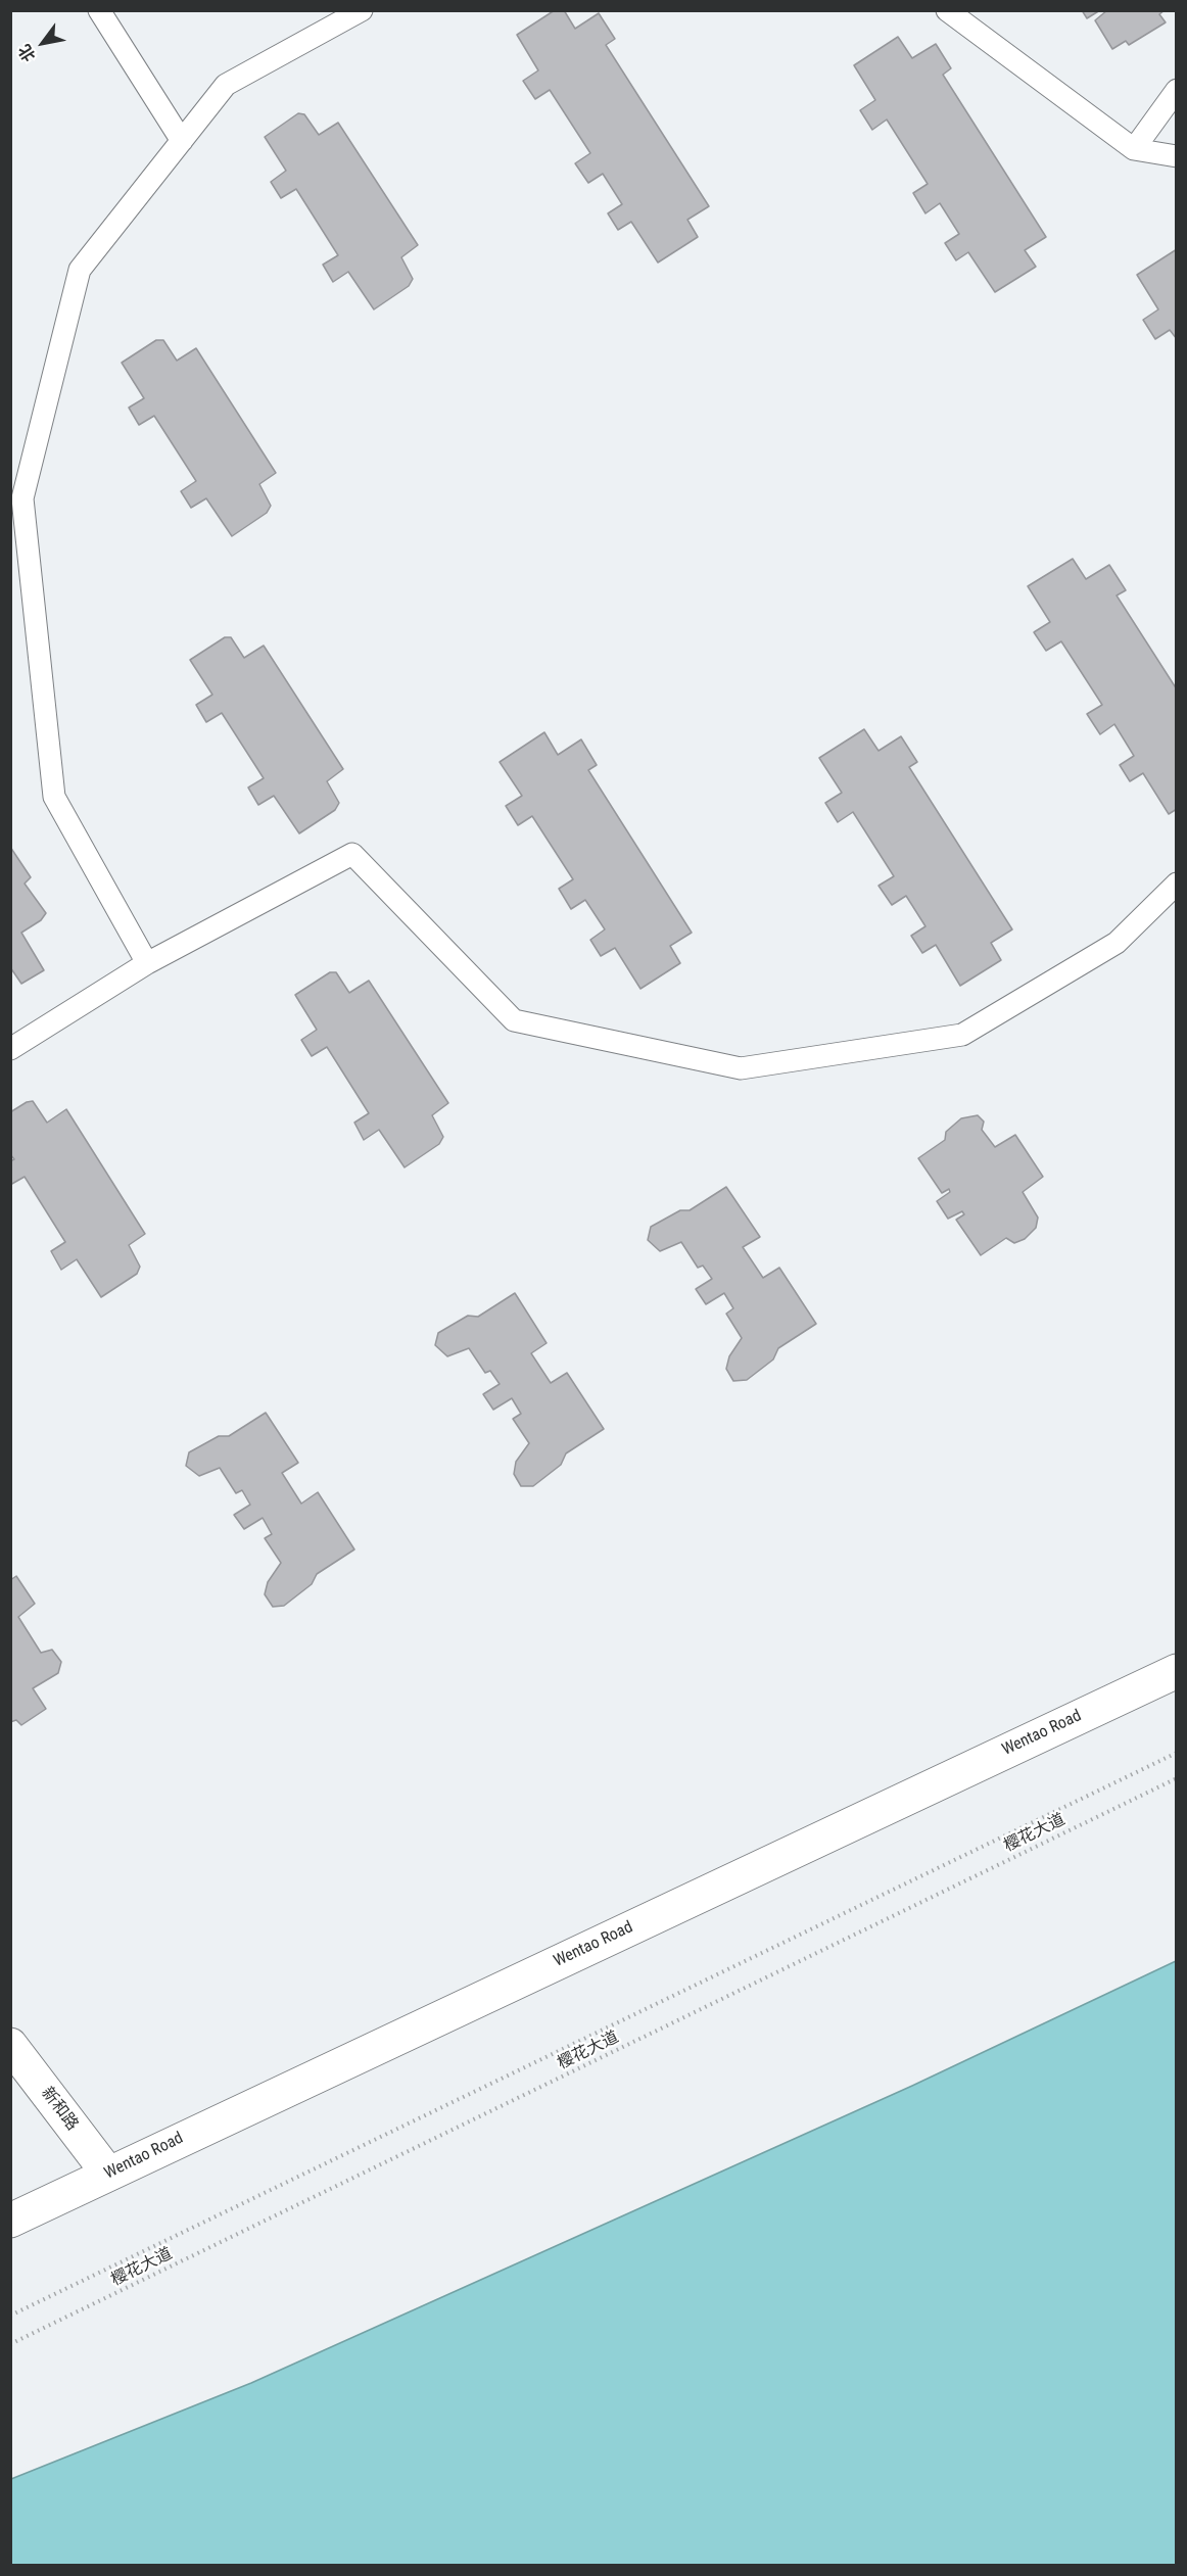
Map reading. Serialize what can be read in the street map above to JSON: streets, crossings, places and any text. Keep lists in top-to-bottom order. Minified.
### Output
{"streets":{"main road":["Wentao Road","新和路"],"path":["樱花大道"]},"crossings":[["Wentao Road","新和路"]],"north":"bottom left"}
